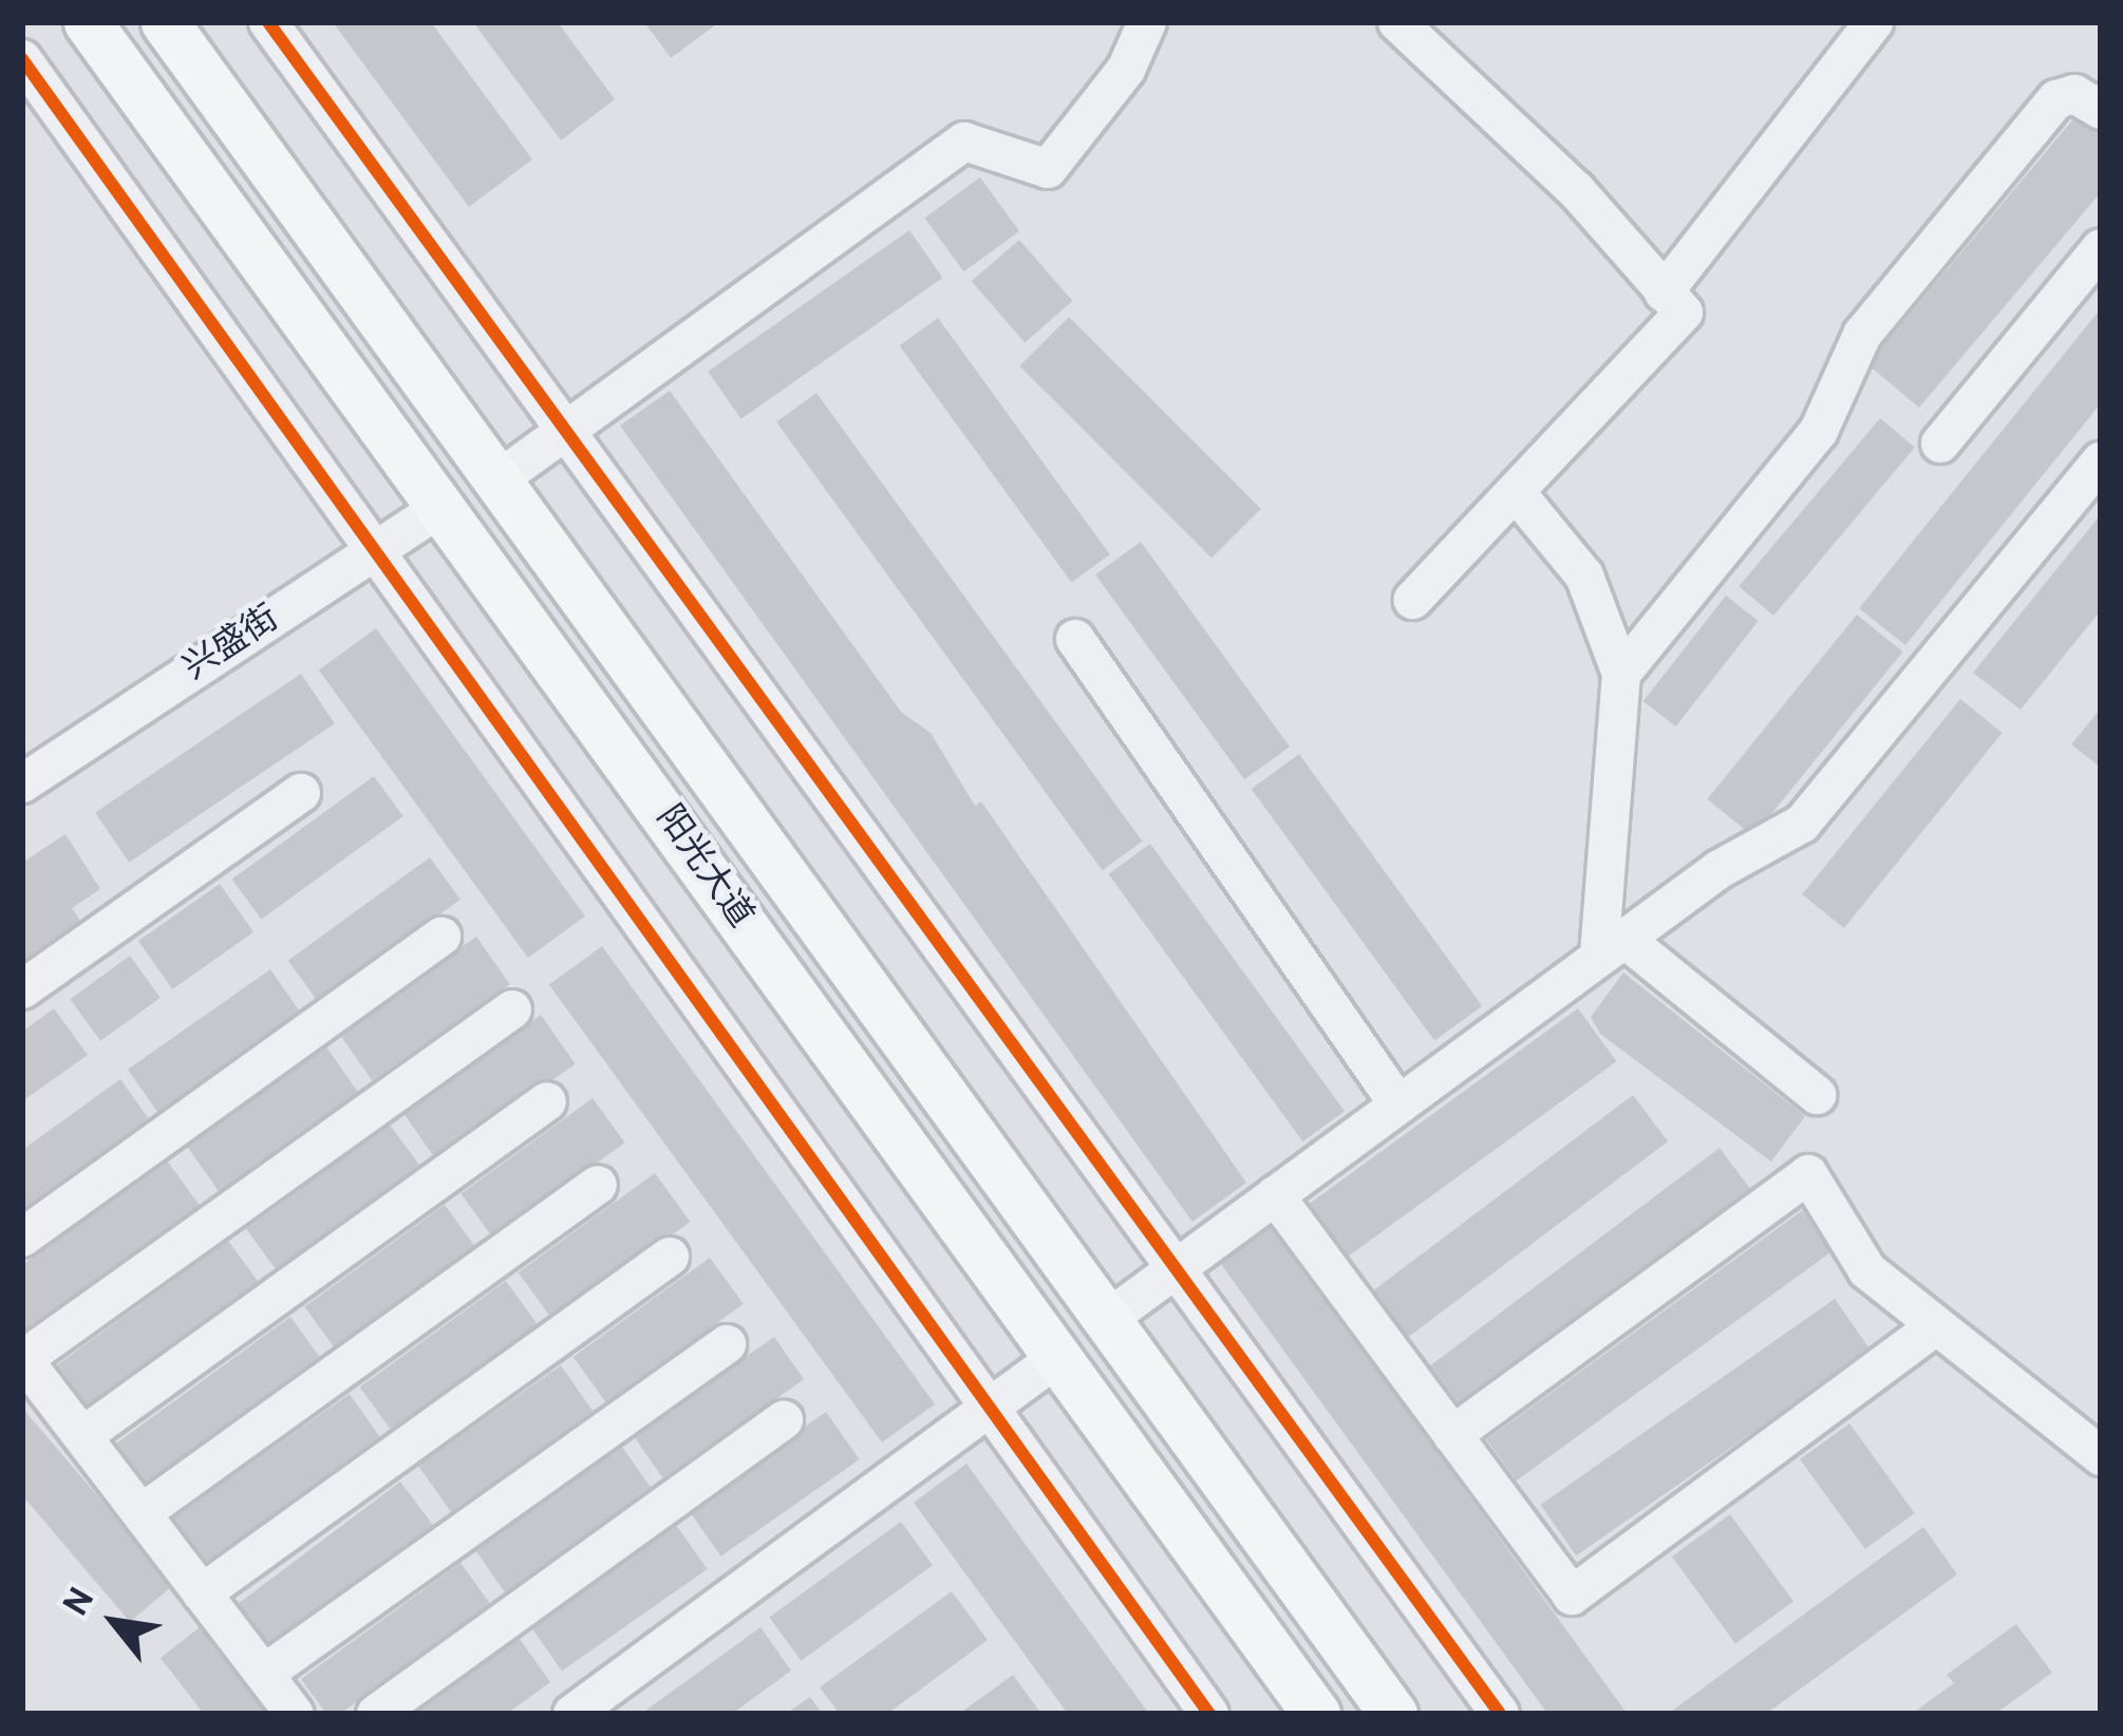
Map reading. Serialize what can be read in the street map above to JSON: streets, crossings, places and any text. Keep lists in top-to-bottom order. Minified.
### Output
{"streets":{"main road":["阳光大道"],"street":["兴盛街"]},"crossings":[["兴盛街","阳光大道"]],"north":"top left"}
